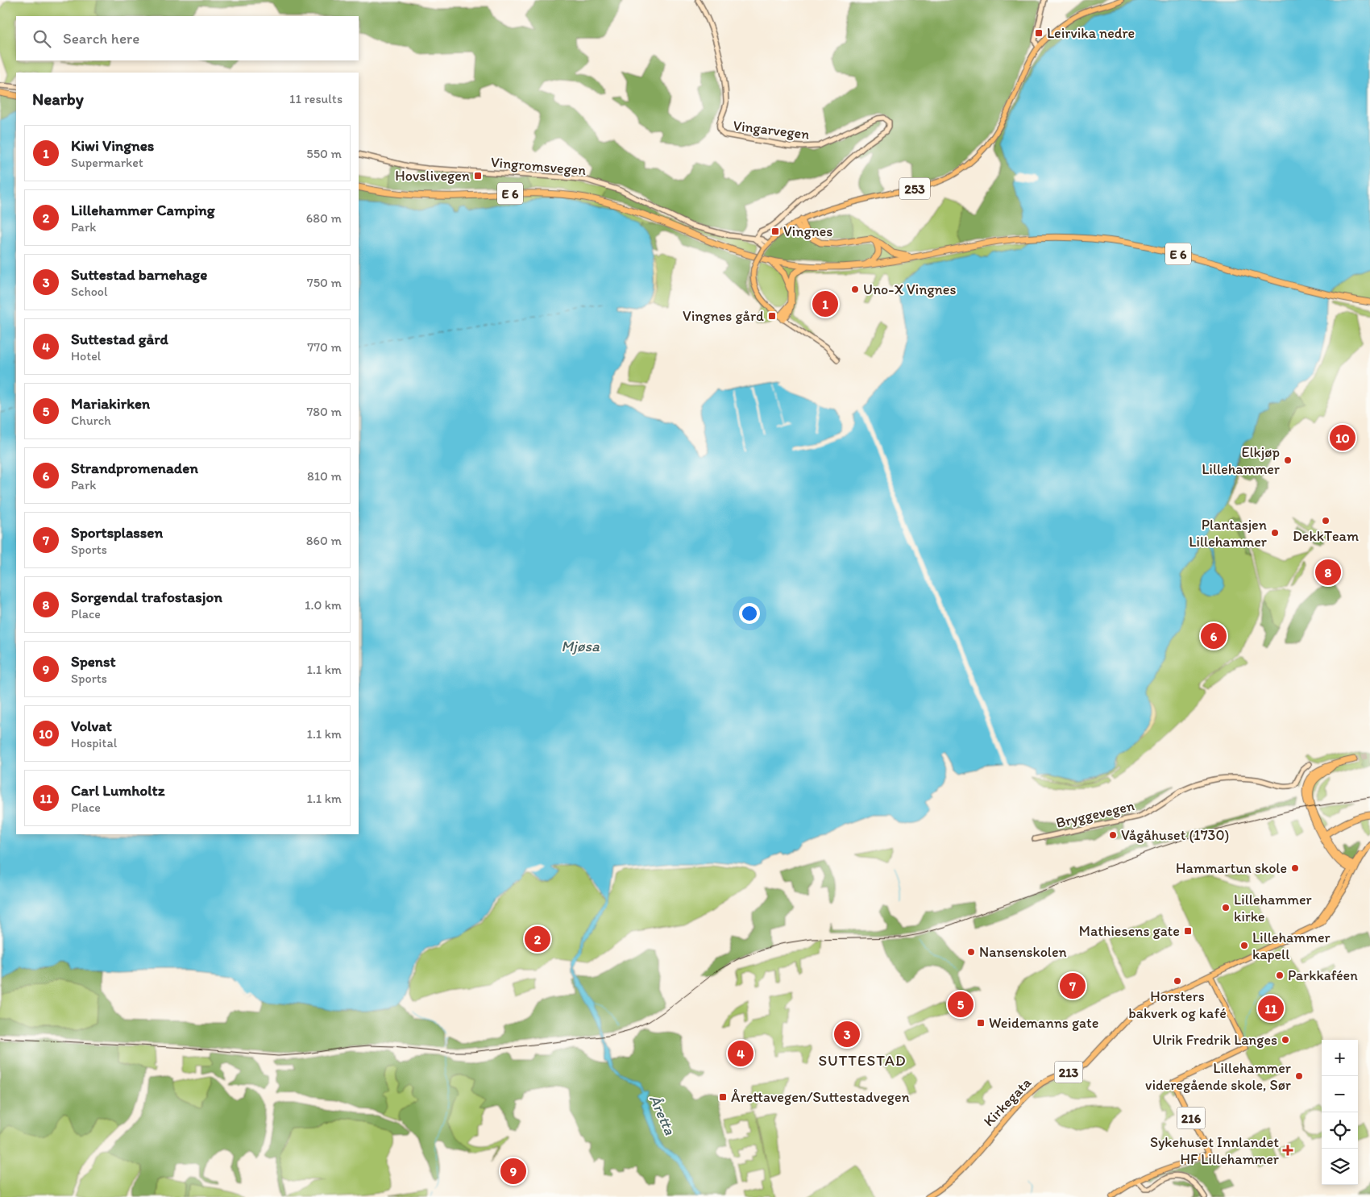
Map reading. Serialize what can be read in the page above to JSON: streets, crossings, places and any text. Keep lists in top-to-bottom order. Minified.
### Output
{"streets":{"highway":["E 6"],"main road":["253","213","Kirkegata","216"],"street":["Vingarvegen","Vingromsvegen","Bryggevegen"]},"crossings":[["Vingarvegen","Vingromsvegen"],["Vingromsvegen","253"],["213","Kirkegata"],["Kirkegata","216"]],"districts":["SUTTESTAD"],"water":["Mjøsa","Åretta"],"places":{"transit":["Leirvika nedre","Hovslivegen","Vingnes","Vingnes gård","Mathiesens gate","Weidemanns gate","Årettavegen/Suttestadvegen"],"other":["Uno-X Vingnes","Elkjøp Lillehammer","DekkTeam","Plantasjen Lillehammer","Vågåhuset (1730)","Hammartun skole","Lillehammer kirke","Lillehammer kapell","Nansenskolen","Parkkaféen","Horsters bakverk og kafé","Ulrik Fredrik Langes","Lillehammer videregående skole, Sør"],"health":["Sykehuset Innlandet HF Lillehammer"]},"page":{"search":"Search here","heading":["Nearby","11 results"],"list":[{"mark":"1","name":"Kiwi Vingnes","note":"Supermarket","value":"550 m"},{"mark":"2","name":"Lillehammer Camping","note":"Park","value":"680 m"},{"mark":"3","name":"Suttestad barnehage","note":"School","value":"750 m"},{"mark":"4","name":"Suttestad gård","note":"Hotel","value":"770 m"},{"mark":"5","name":"Mariakirken","note":"Church","value":"780 m"},{"mark":"6","name":"Strandpromenaden","note":"Park","value":"810 m"},{"mark":"7","name":"Sportsplassen","note":"Sports","value":"860 m"},{"mark":"8","name":"Sorgendal trafostasjon","note":"Place","value":"1.0 km"},{"mark":"9","name":"Spenst","note":"Sports","value":"1.1 km"},{"mark":"10","name":"Volvat","note":"Hospital","value":"1.1 km"},{"mark":"11","name":"Carl Lumholtz","note":"Place","value":"1.1 km"}],"pins":["1","10","8","6","2","7","5","11","3","4","9"],"map_buttons":["+","−"]}}
